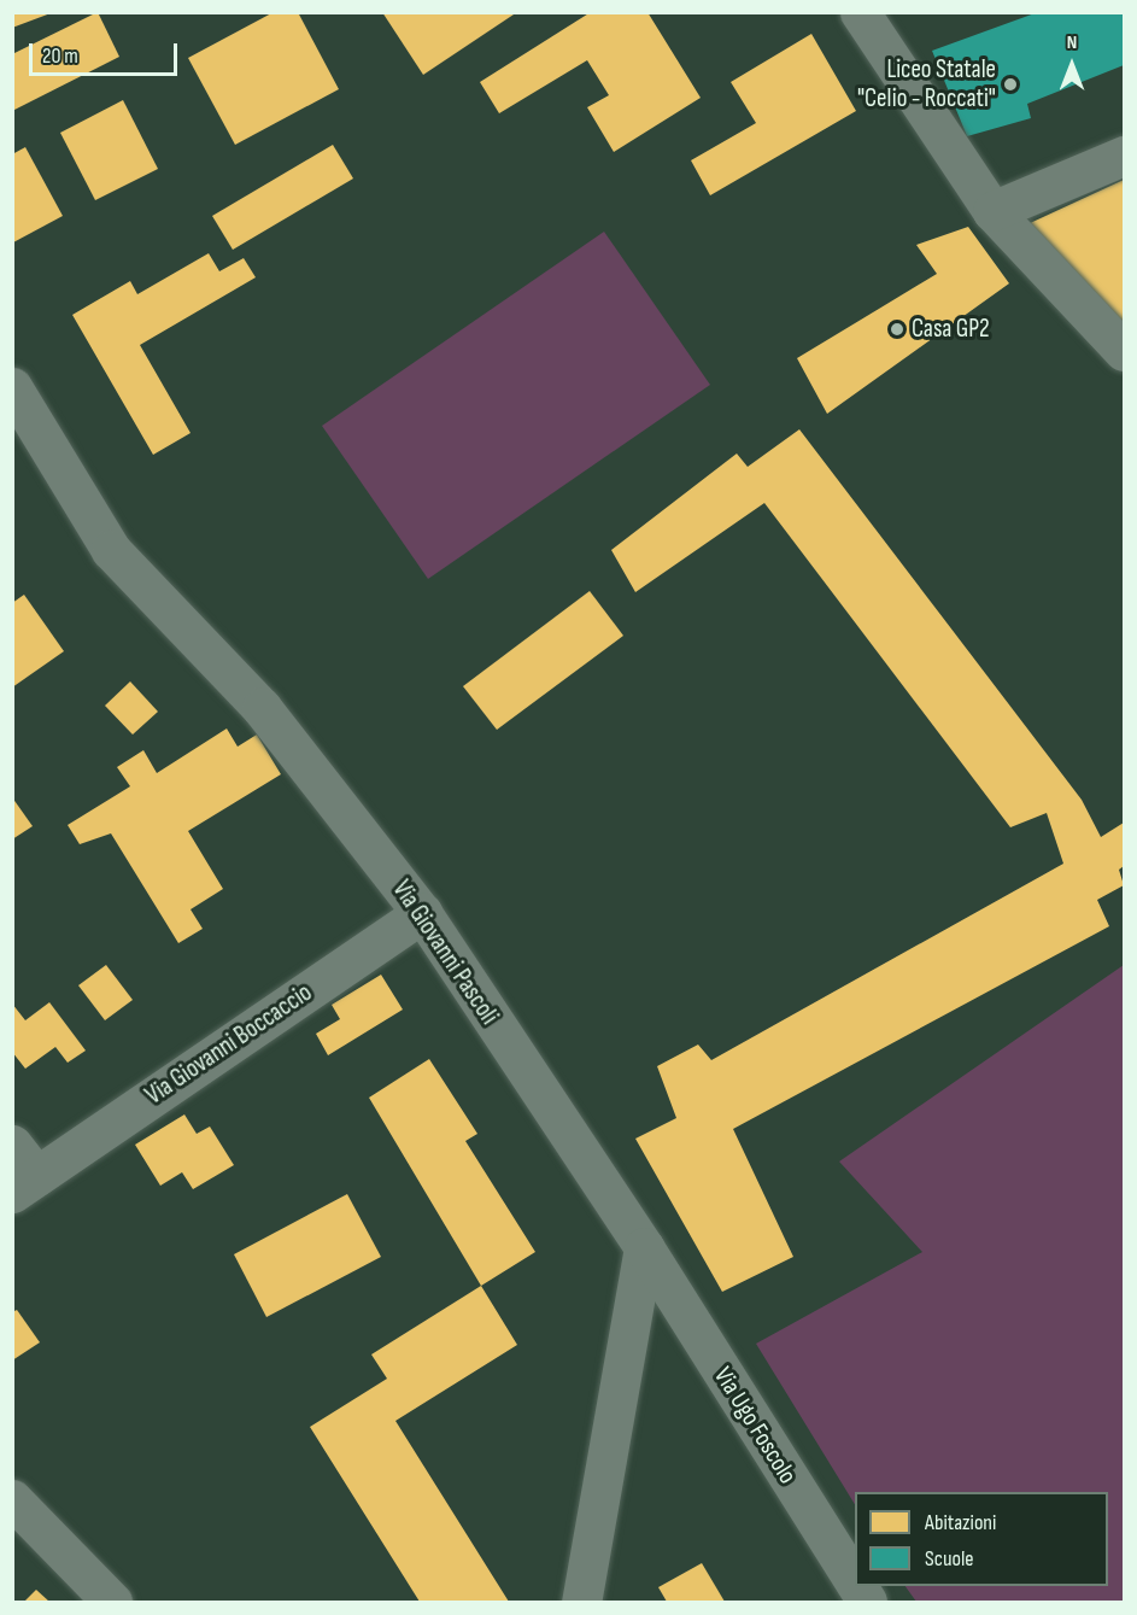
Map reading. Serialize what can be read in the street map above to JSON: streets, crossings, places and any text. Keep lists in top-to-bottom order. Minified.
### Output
{"streets":{"street":["Via Giovanni Pascoli","Via Giovanni Boccaccio","Via Ugo Foscolo"]},"crossings":[["Via Giovanni Pascoli","Via Giovanni Boccaccio"],["Via Giovanni Pascoli","Via Ugo Foscolo"]],"places":["Liceo Statale \"Celio - Roccati\"","Casa GP2"],"legend":["Abitazioni","Scuole"],"scale_bar":"20 m","north":"top"}
